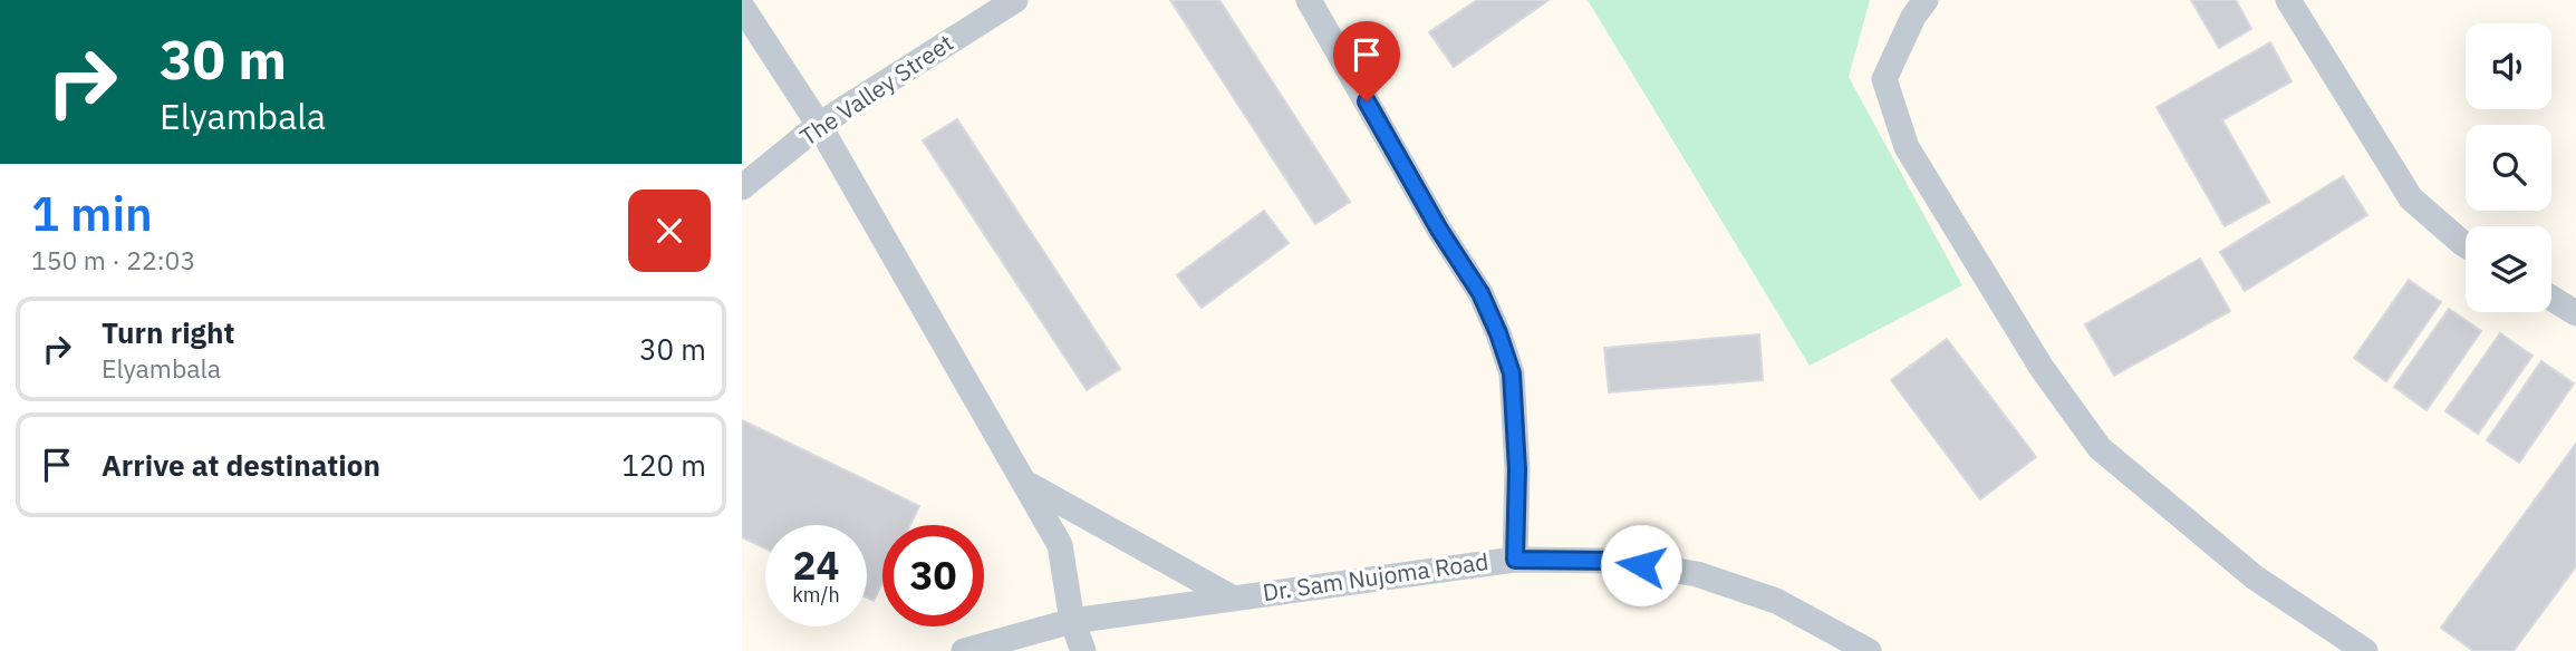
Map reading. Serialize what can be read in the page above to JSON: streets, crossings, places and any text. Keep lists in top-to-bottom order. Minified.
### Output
{"streets":{"street":["The Valley Street","Dr. Sam Nujoma Road"]},"page":{"turn":["30 m","Elyambala"],"heading":["1 min","150 m · 22:03"],"list":[{"name":"Turn right","note":"Elyambala","value":"30 m"},{"name":"Arrive at destination","value":"120 m"}],"speed":"24 km/h","limit":"30"}}
